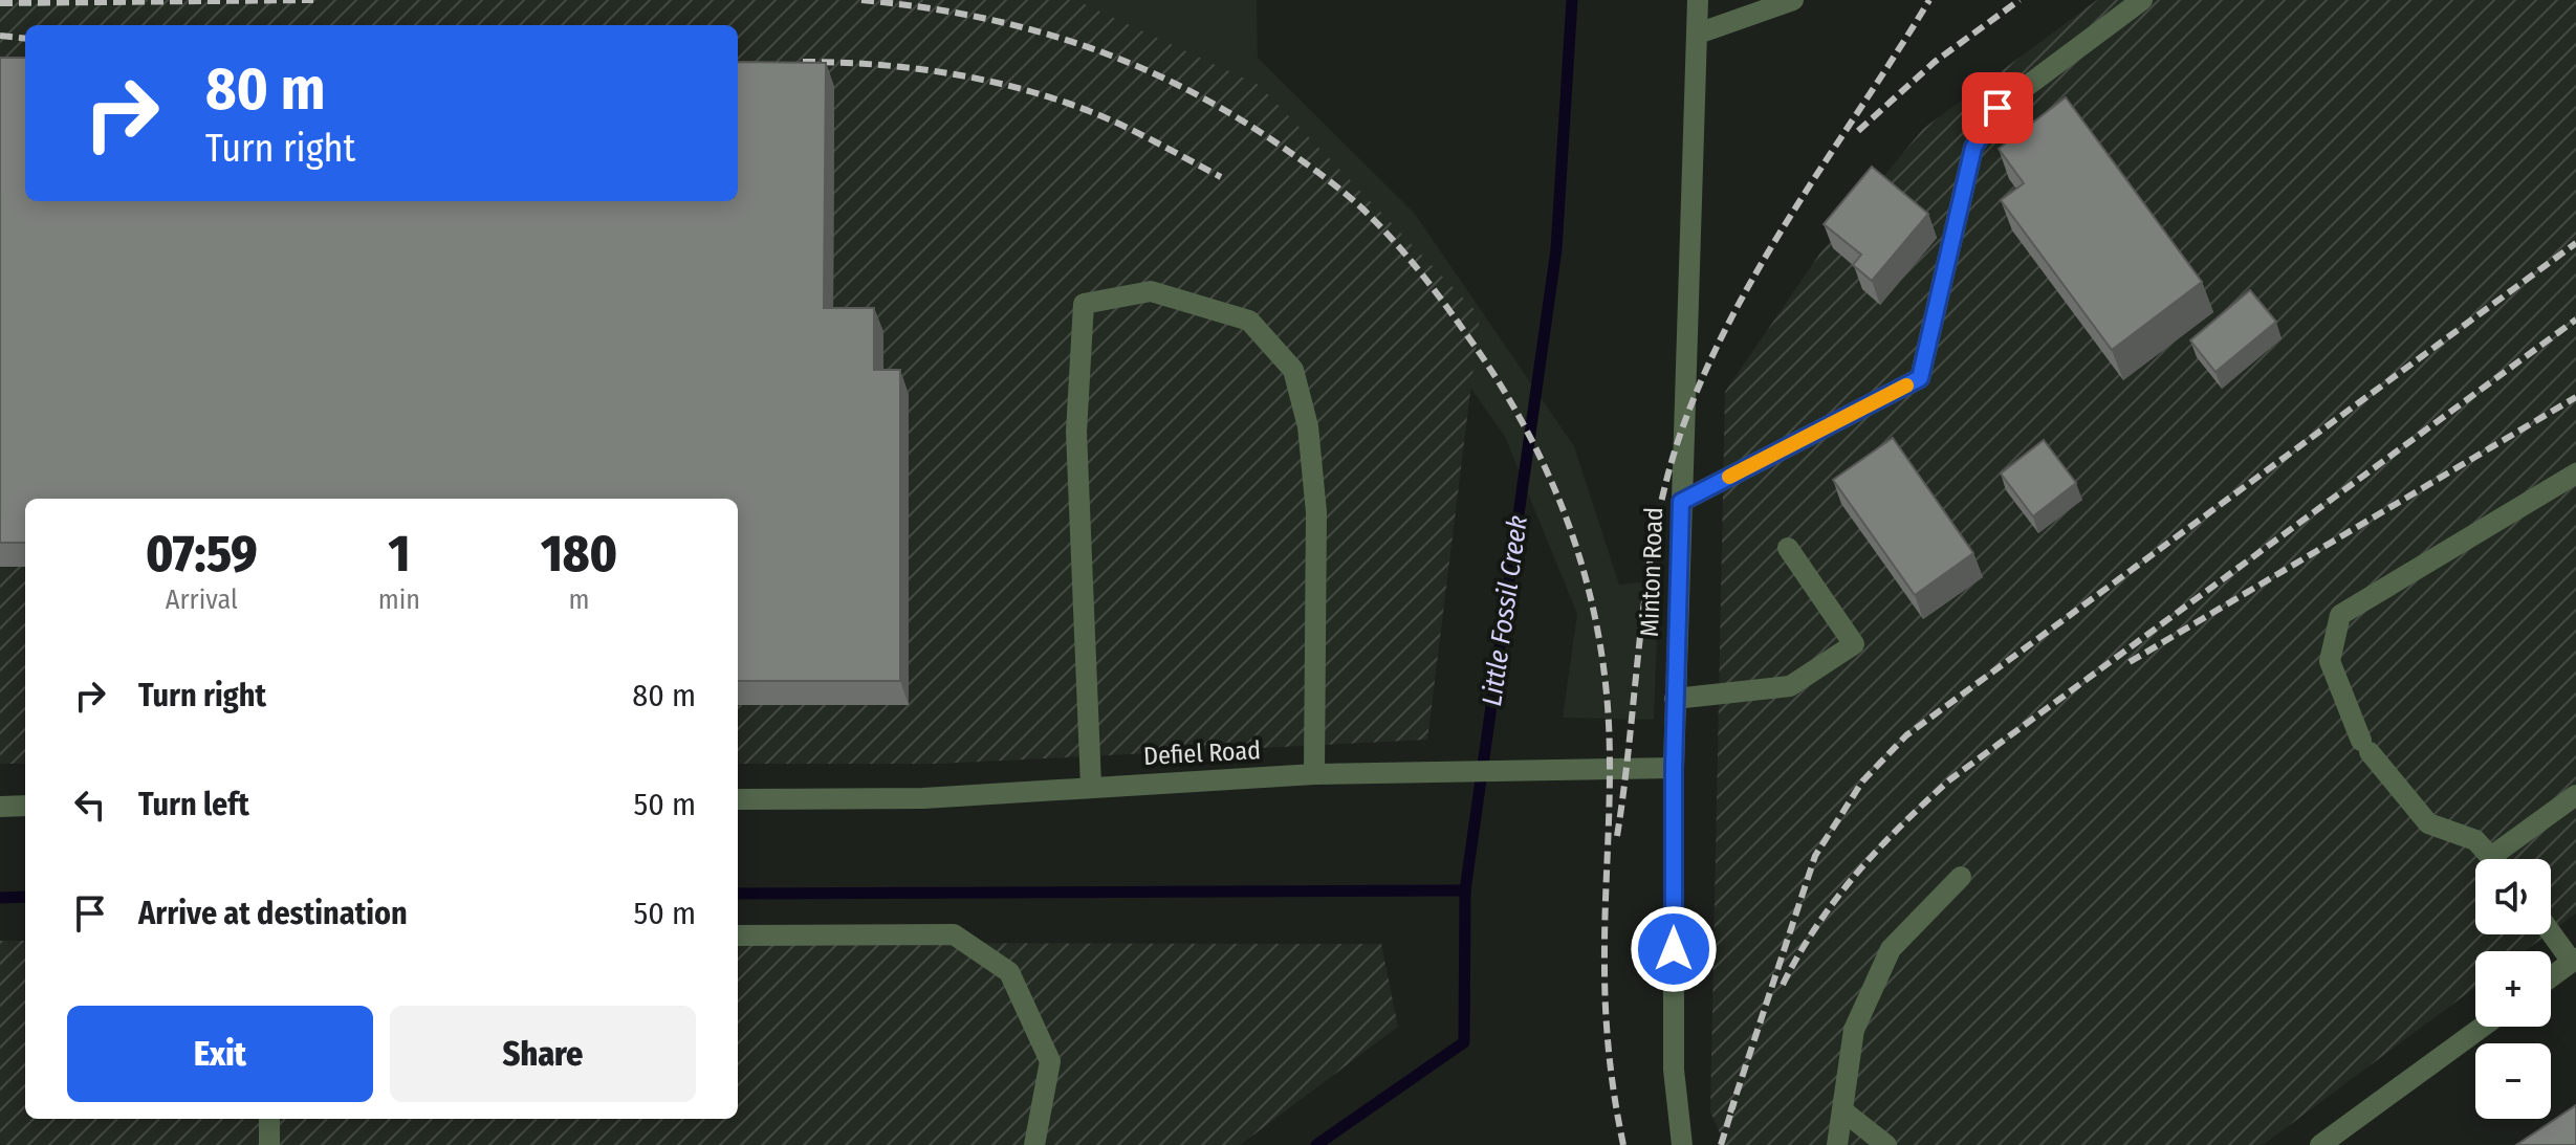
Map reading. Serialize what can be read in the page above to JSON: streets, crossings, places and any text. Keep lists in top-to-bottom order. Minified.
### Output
{"streets":{"street":["Minton Road","Defiel Road"]},"crossings":[["Minton Road","Defiel Road"]],"water":["Little Fossil Creek"],"page":{"turn":["80 m","Turn right"],"eta":["07:59","Arrival","1","min","180","m"],"list":[{"name":"Turn right","value":"80 m"},{"name":"Turn left","value":"50 m"},{"name":"Arrive at destination","value":"50 m"}],"map_buttons":["+","−"],"buttons":["Exit","Share"]}}
